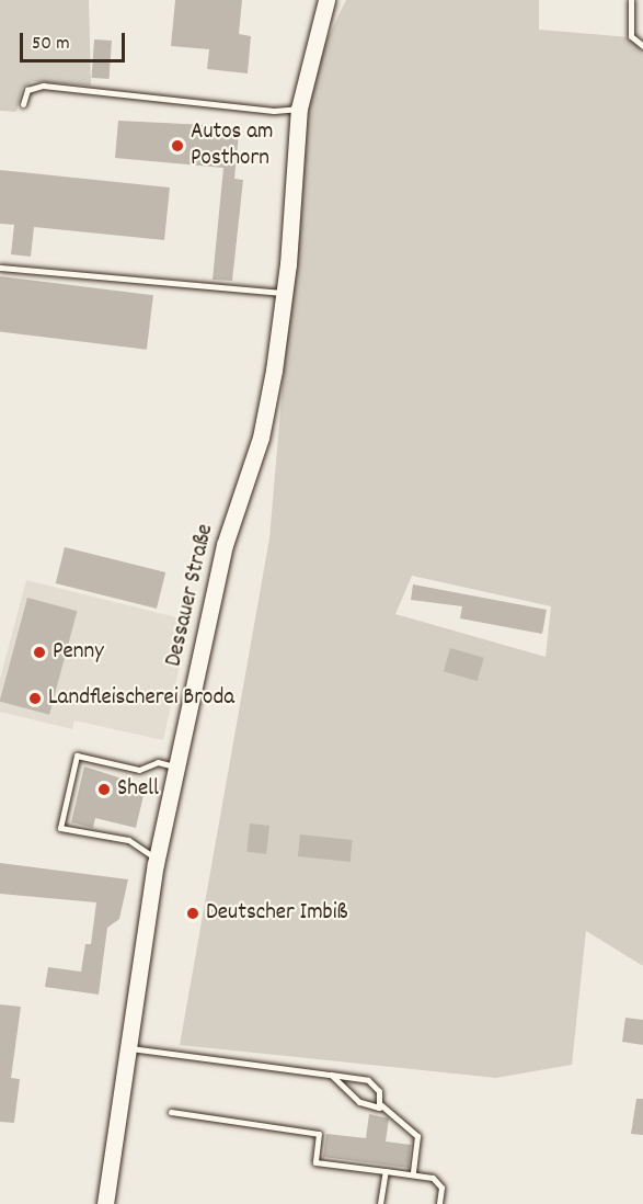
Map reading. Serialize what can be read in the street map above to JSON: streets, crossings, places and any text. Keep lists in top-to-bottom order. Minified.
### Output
{"streets":{"main road":["Dessauer Straße"]},"places":["Autos am Posthorn","Penny","Landfleischerei Broda","Shell","Deutscher Imbiß"],"scale_bar":"50 m"}
